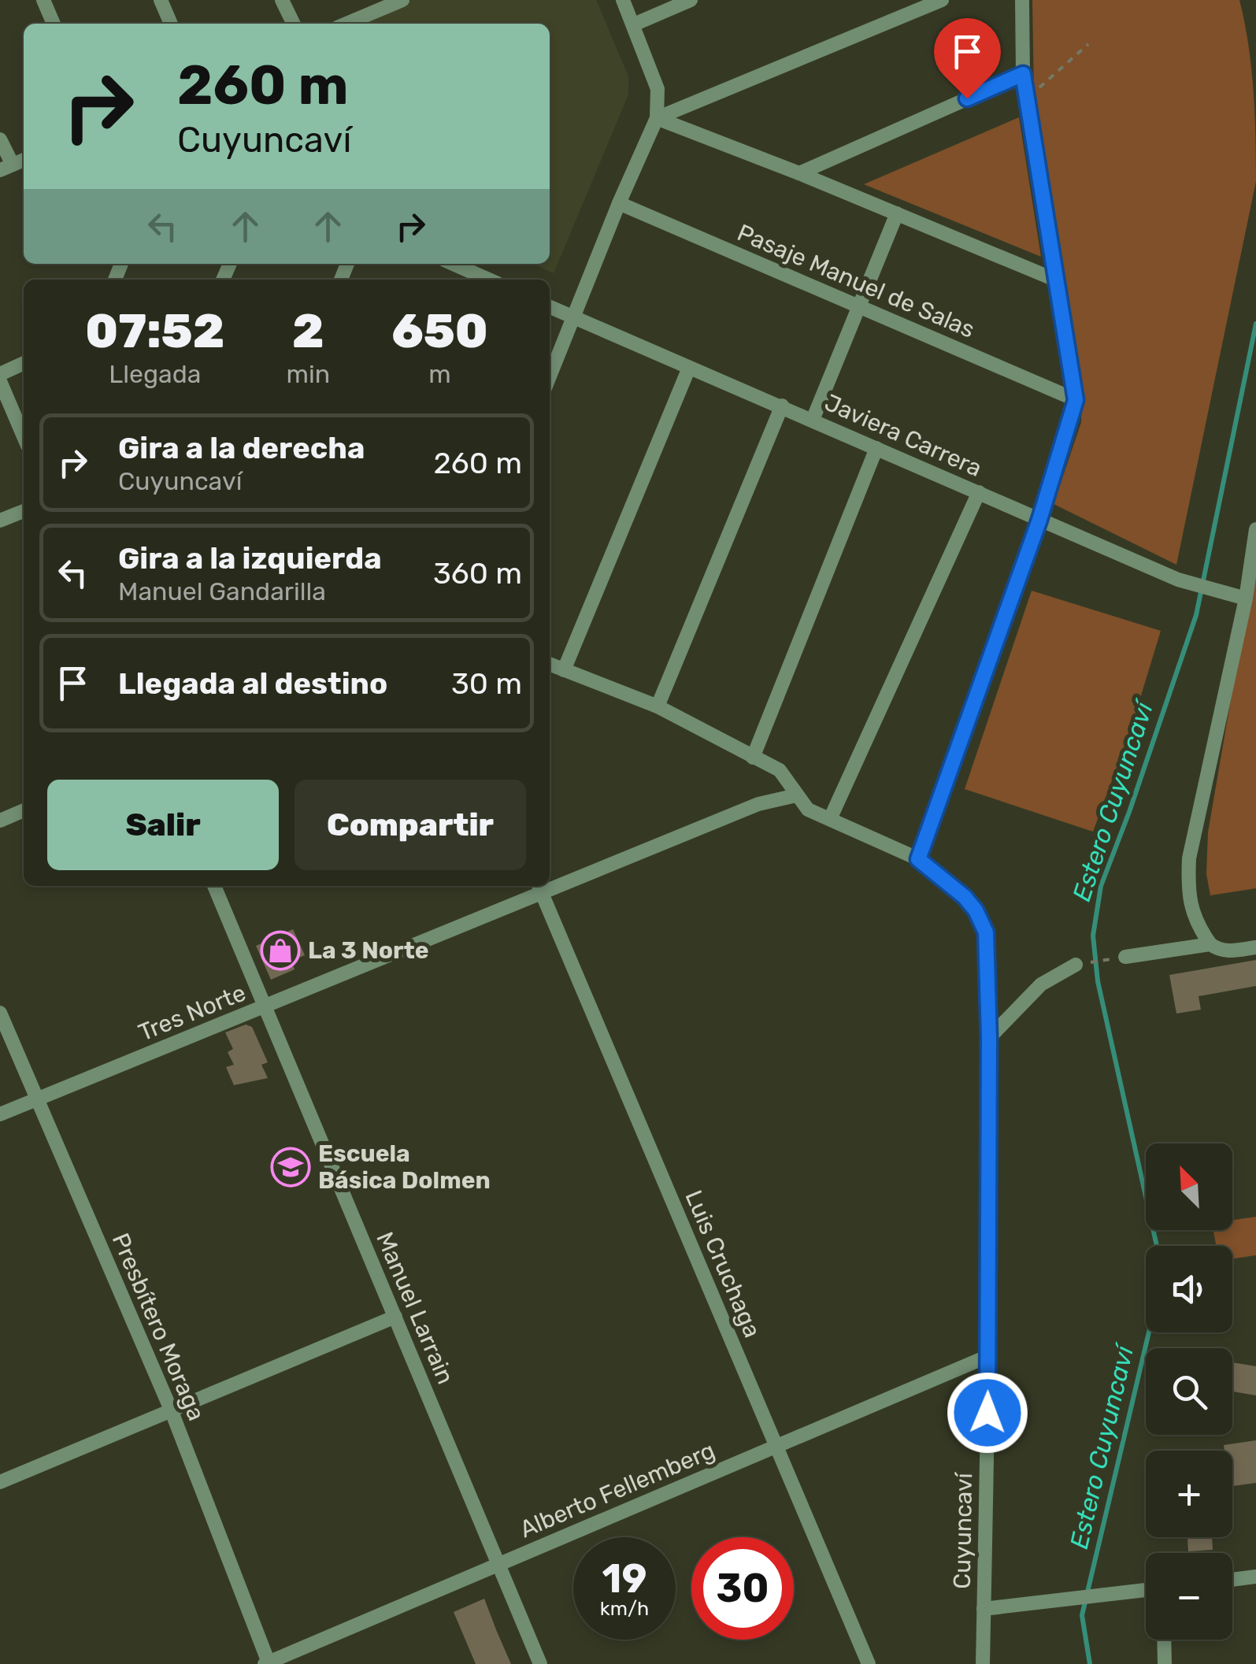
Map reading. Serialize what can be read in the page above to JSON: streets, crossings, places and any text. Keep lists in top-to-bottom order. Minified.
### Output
{"streets":{"street":["Pasaje Manuel de Salas","Javiera Carrera","Tres Norte","Luis Cruchaga","Manuel Larrain","Presbítero Moraga","Alberto Fellemberg","Cuyuncaví"]},"crossings":[["Tres Norte","Luis Cruchaga"],["Tres Norte","Manuel Larrain"],["Tres Norte","Presbítero Moraga"],["Tres Norte","Cuyuncaví"],["Luis Cruchaga","Alberto Fellemberg"],["Manuel Larrain","Alberto Fellemberg"],["Presbítero Moraga","Alberto Fellemberg"],["Alberto Fellemberg","Cuyuncaví"]],"water":["Estero Cuyuncaví"],"places":{"shop":["La 3 Norte"],"school or university":["Escuela Básica Dolmen"]},"north":"top left","page":{"turn":["260 m","Cuyuncaví"],"eta":["07:52","Llegada","2","min","650","m"],"list":[{"name":"Gira a la derecha","note":"Cuyuncaví","value":"260 m"},{"name":"Gira a la izquierda","note":"Manuel Gandarilla","value":"360 m"},{"name":"Llegada al destino","value":"30 m"}],"buttons":["Salir","Compartir"],"map_buttons":["+","−"],"speed":"19 km/h","limit":"30"}}
